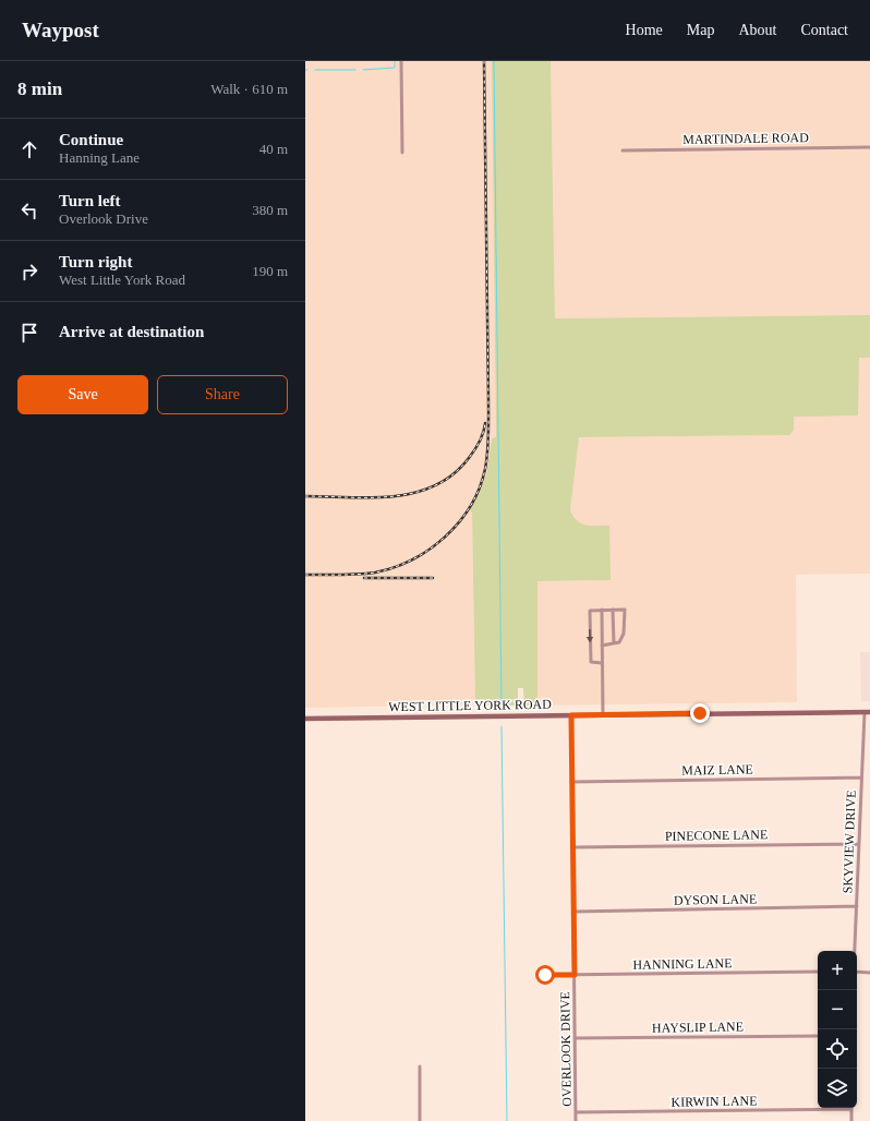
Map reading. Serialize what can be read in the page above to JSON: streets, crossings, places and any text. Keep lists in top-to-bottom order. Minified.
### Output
{"streets":{"main road":["WEST LITTLE YORK ROAD"],"street":["MARTINDALE ROAD","MAIZ LANE","PINECONE LANE","SKYVIEW DRIVE","DYSON LANE","HANNING LANE","HAYSLIP LANE","OVERLOOK DRIVE","KIRWIN LANE"]},"crossings":[["WEST LITTLE YORK ROAD","SKYVIEW DRIVE"],["WEST LITTLE YORK ROAD","OVERLOOK DRIVE"],["MAIZ LANE","SKYVIEW DRIVE"],["MAIZ LANE","OVERLOOK DRIVE"],["PINECONE LANE","SKYVIEW DRIVE"],["PINECONE LANE","OVERLOOK DRIVE"],["SKYVIEW DRIVE","DYSON LANE"],["DYSON LANE","OVERLOOK DRIVE"],["HANNING LANE","OVERLOOK DRIVE"],["HAYSLIP LANE","OVERLOOK DRIVE"],["OVERLOOK DRIVE","KIRWIN LANE"]],"page":{"header":"Waypost","nav":["Home","Map","About","Contact"],"heading":["8 min","Walk · 610 m"],"list":[["Continue","Hanning Lane","40 m"],["Turn left","Overlook Drive","380 m"],["Turn right","West Little York Road","190 m"],"Arrive at destination"],"buttons":["Save","Share"],"map_buttons":["+","−"]}}
